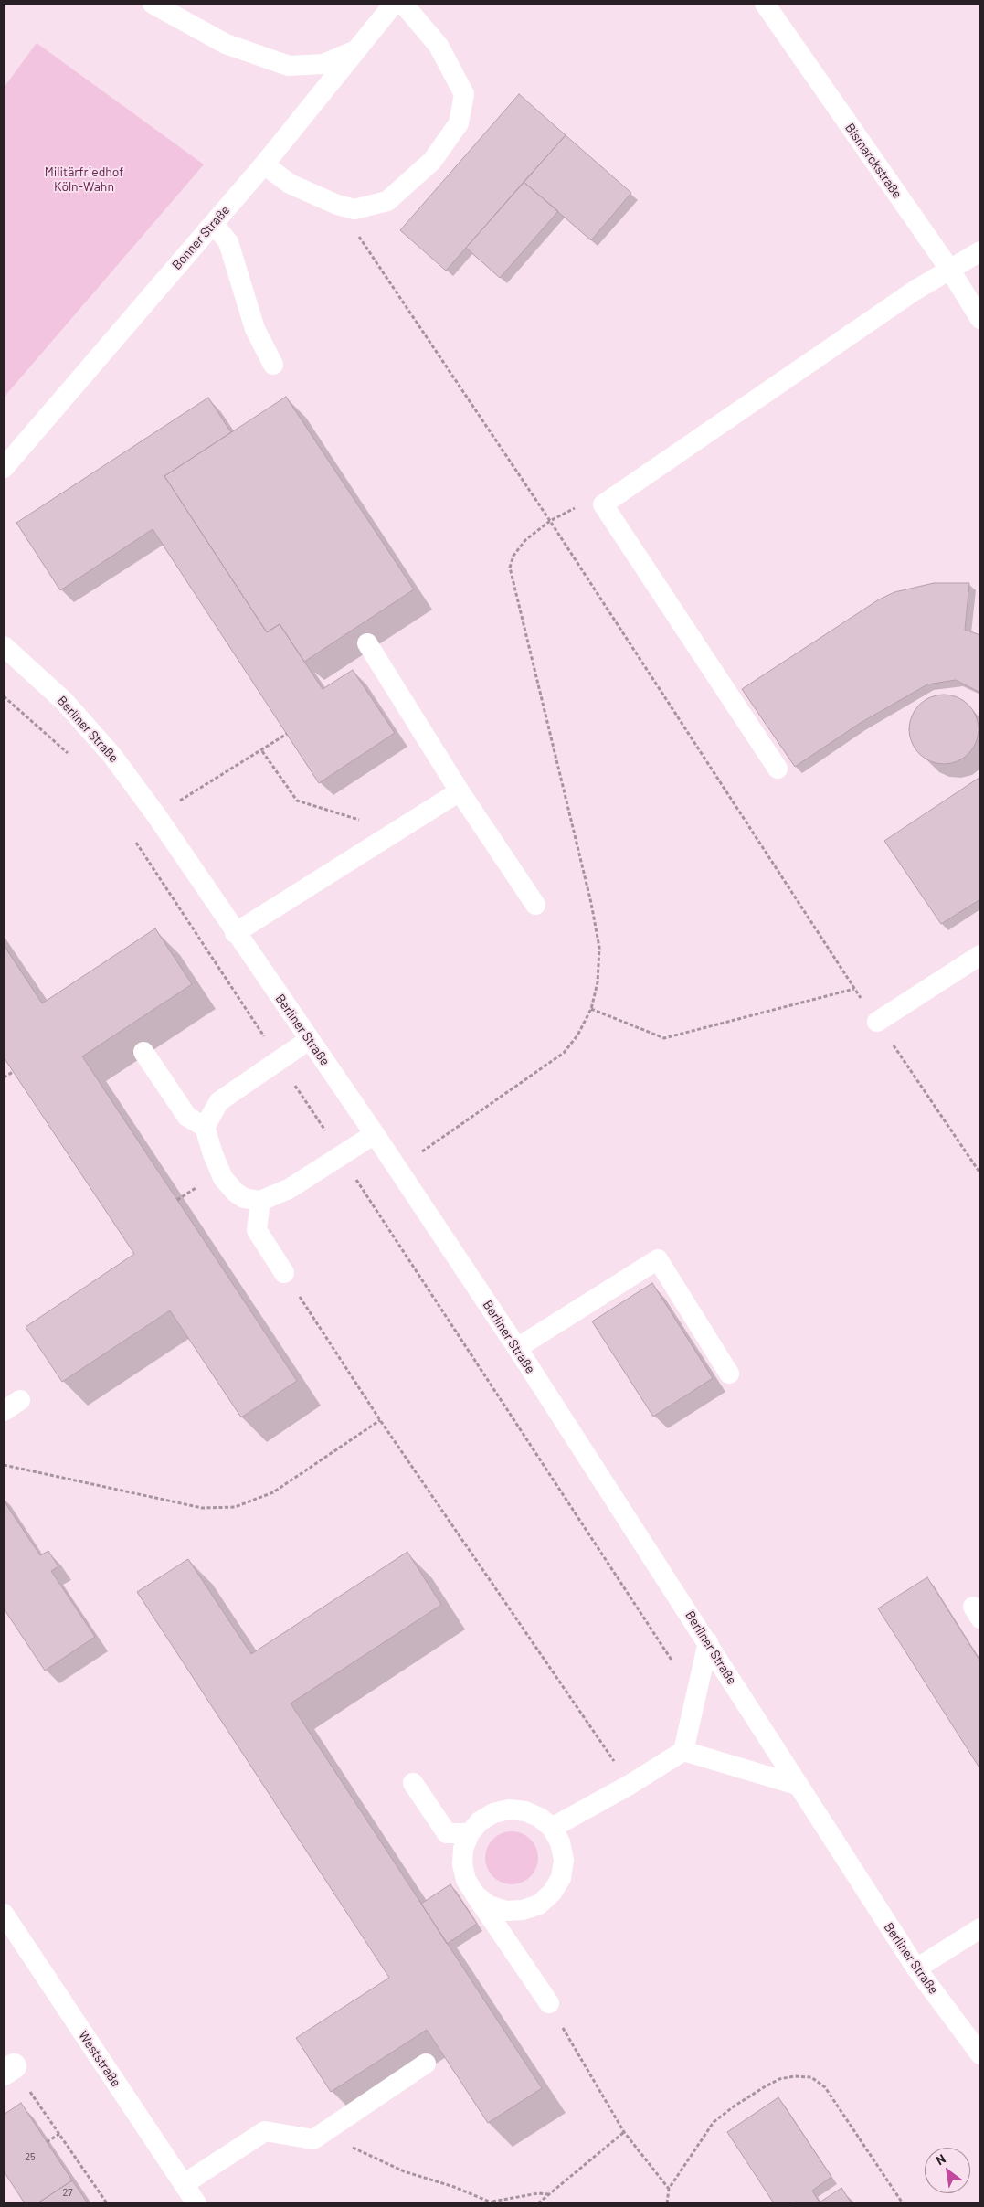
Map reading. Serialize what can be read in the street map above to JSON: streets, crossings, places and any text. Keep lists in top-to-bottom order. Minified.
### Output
{"streets":{"lane":["Bismarckstraße","Bonner Straße","Berliner Straße","Weststraße"]},"parks":["Militärfriedhof Köln-Wahn"],"house_numbers":["25","27"],"north":"top left"}
